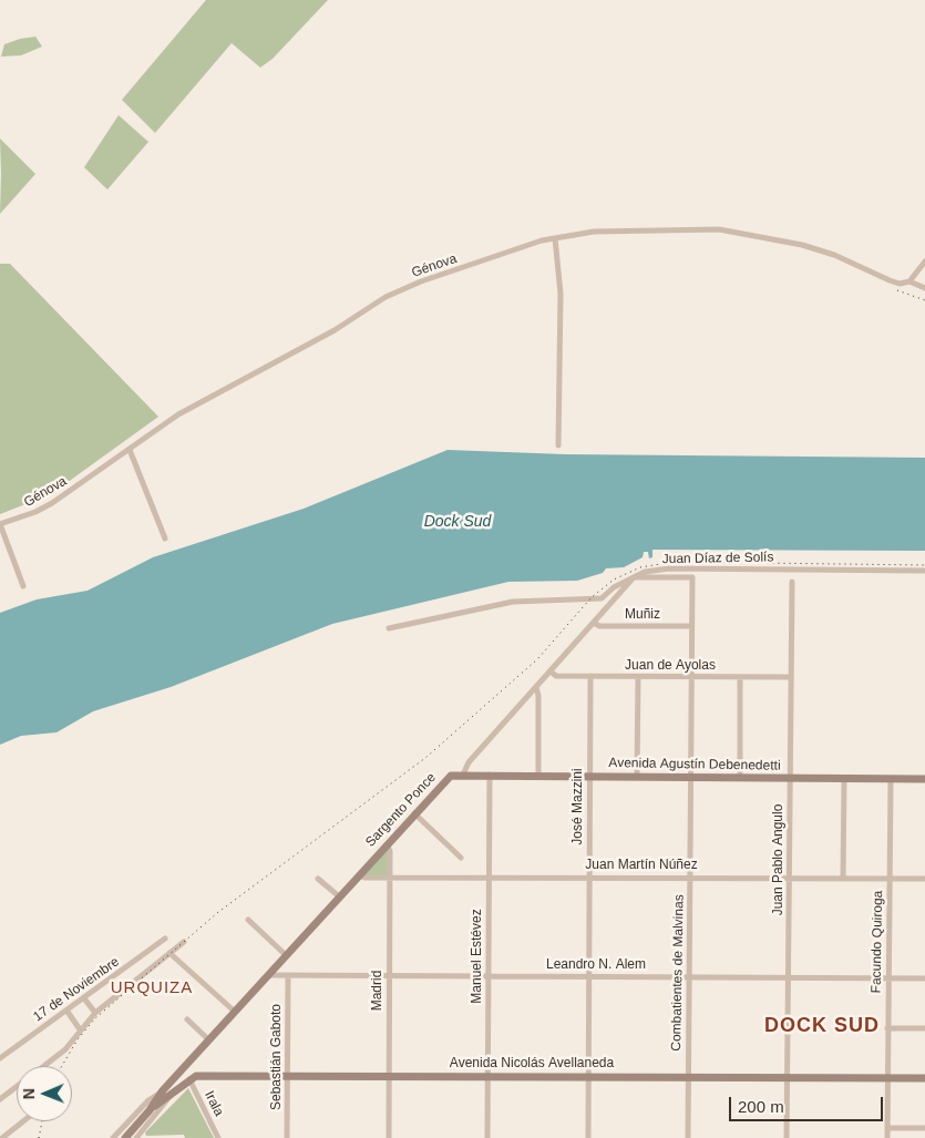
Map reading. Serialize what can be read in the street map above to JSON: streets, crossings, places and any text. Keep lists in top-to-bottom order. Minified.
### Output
{"streets":{"main road":["Avenida Agustín Debenedetti","Sargento Ponce","Avenida Nicolás Avellaneda"],"street":["Génova","Juan Díaz de Solís","Muñiz","Juan de Ayolas","José Mazzini","Juan Pablo Angulo","Juan Martín Núñez","Facundo Quiroga","Manuel Estévez","Leandro N. Alem","Combatientes de Malvinas","17 de Noviembre","Madrid","Sebastián Gaboto","Irala"]},"crossings":[["Juan Díaz de Solís","Combatientes de Malvinas"],["Muñiz","Combatientes de Malvinas"],["Juan de Ayolas","José Mazzini"],["Juan de Ayolas","Juan Pablo Angulo"],["Juan de Ayolas","Combatientes de Malvinas"],["Avenida Agustín Debenedetti","José Mazzini"],["Avenida Agustín Debenedetti","Sargento Ponce"],["Avenida Agustín Debenedetti","Juan Pablo Angulo"],["Avenida Agustín Debenedetti","Facundo Quiroga"],["Avenida Agustín Debenedetti","Manuel Estévez"],["Avenida Agustín Debenedetti","Combatientes de Malvinas"],["José Mazzini","Juan Martín Núñez"],["José Mazzini","Leandro N. Alem"],["José Mazzini","Avenida Nicolás Avellaneda"],["Sargento Ponce","Juan Martín Núñez"],["Sargento Ponce","Leandro N. Alem"],["Sargento Ponce","Madrid"],["Juan Pablo Angulo","Juan Martín Núñez"],["Juan Pablo Angulo","Leandro N. Alem"],["Juan Pablo Angulo","Avenida Nicolás Avellaneda"],["Juan Martín Núñez","Facundo Quiroga"],["Juan Martín Núñez","Manuel Estévez"],["Juan Martín Núñez","Combatientes de Malvinas"],["Juan Martín Núñez","Madrid"],["Facundo Quiroga","Leandro N. Alem"],["Facundo Quiroga","Avenida Nicolás Avellaneda"],["Manuel Estévez","Leandro N. Alem"],["Manuel Estévez","Avenida Nicolás Avellaneda"],["Leandro N. Alem","Combatientes de Malvinas"],["Leandro N. Alem","Madrid"],["Leandro N. Alem","Sebastián Gaboto"],["Combatientes de Malvinas","Avenida Nicolás Avellaneda"],["Madrid","Avenida Nicolás Avellaneda"],["Sebastián Gaboto","Avenida Nicolás Avellaneda"],["Avenida Nicolás Avellaneda","Irala"]],"districts":["URQUIZA","DOCK SUD"],"water":["Dock Sud"],"scale_bar":"200 m","north":"left"}
